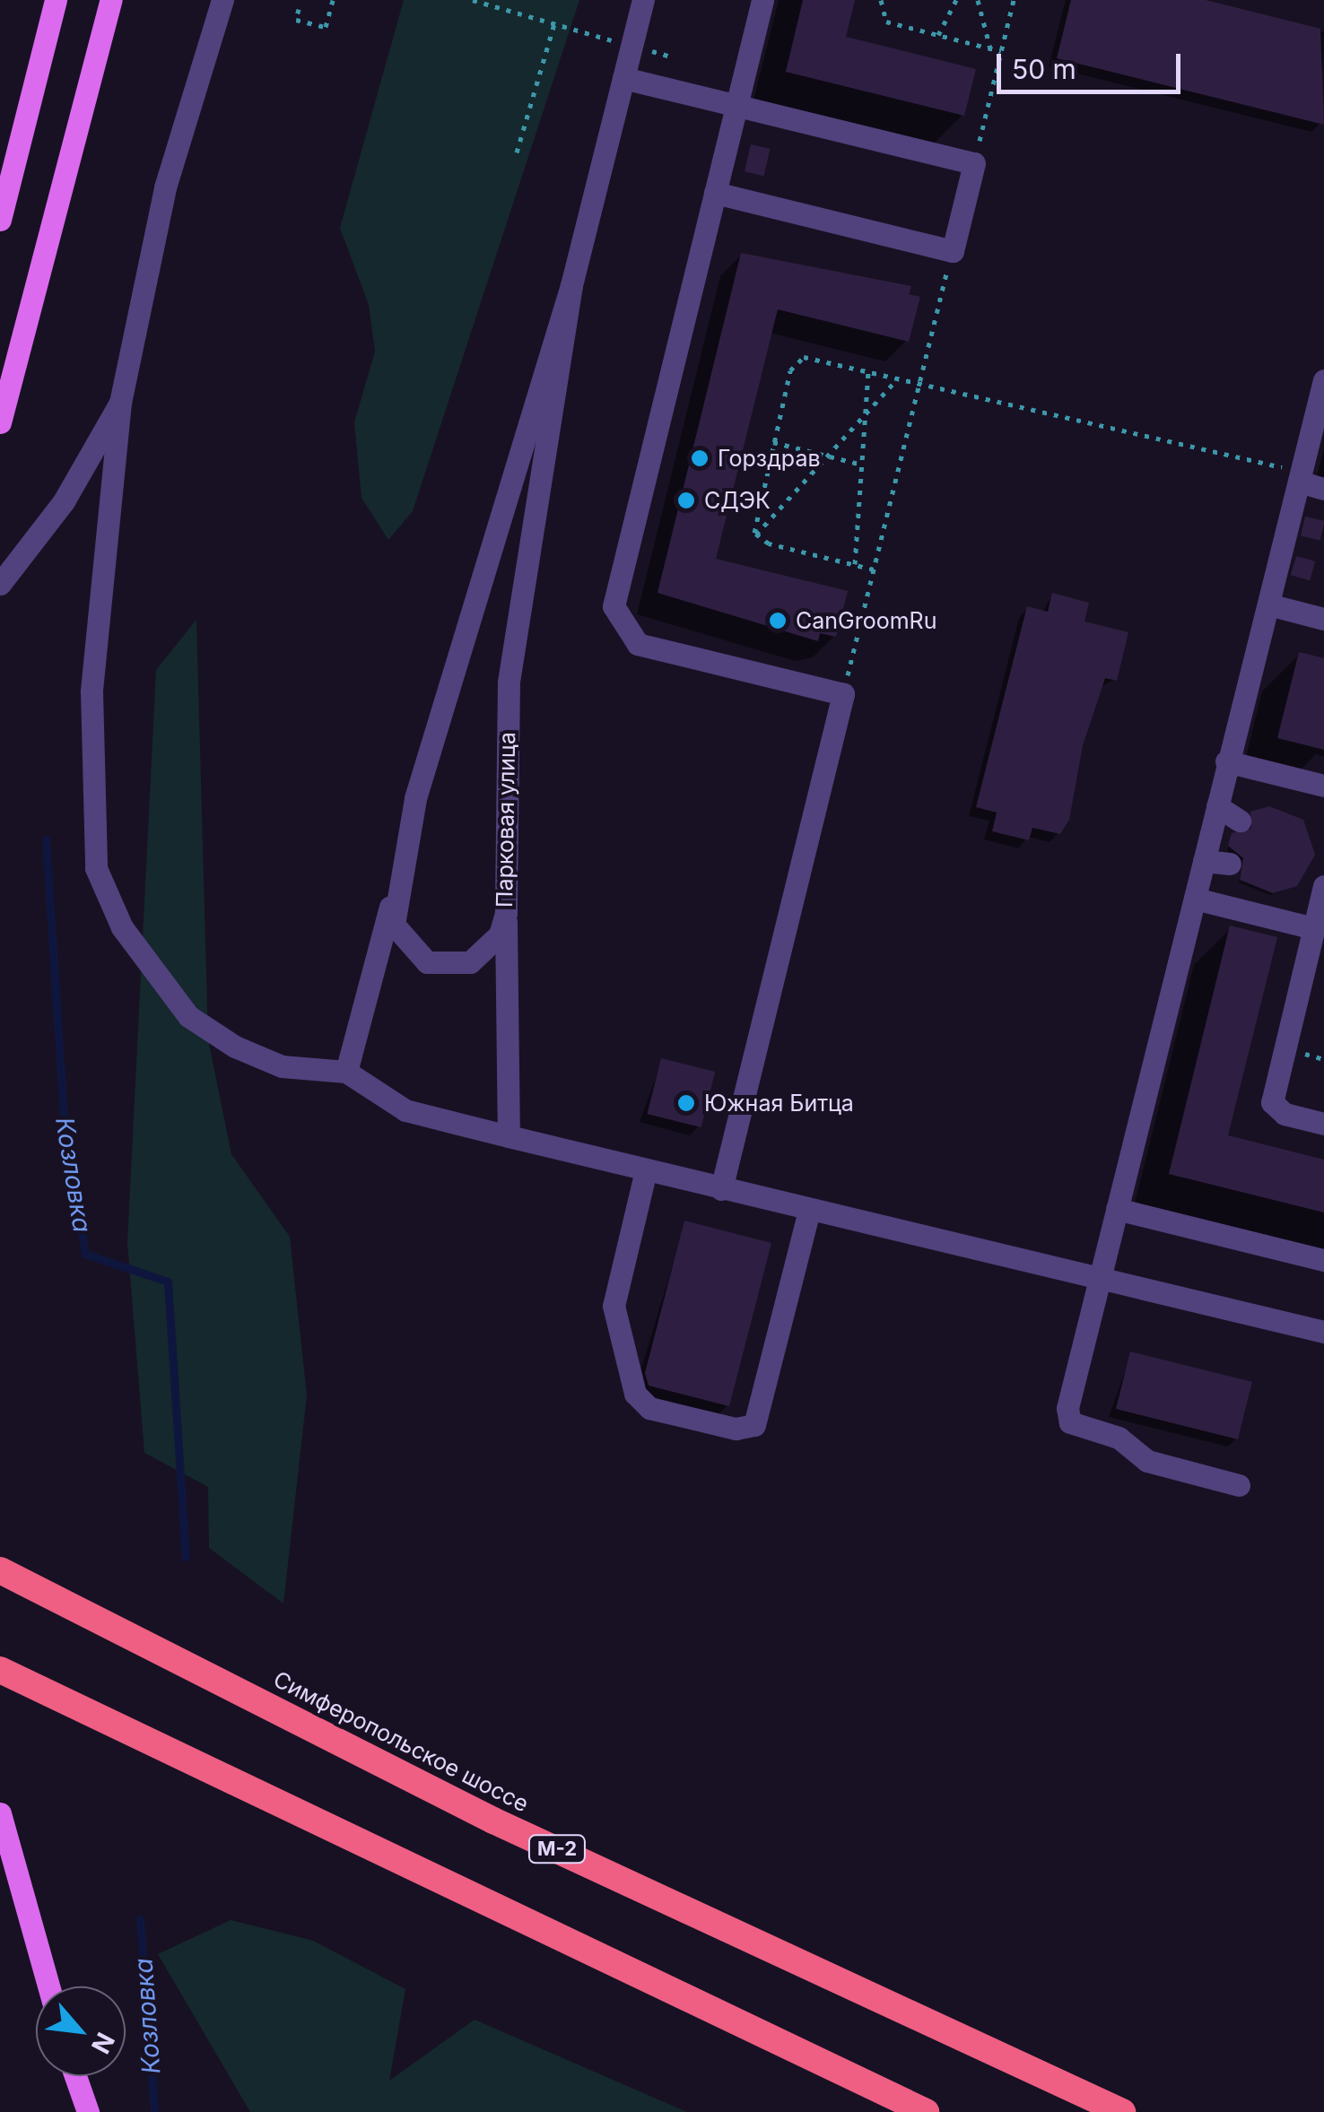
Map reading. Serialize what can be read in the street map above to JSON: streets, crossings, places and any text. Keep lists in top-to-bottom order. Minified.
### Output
{"streets":{"highway":["Симферопольское шоссе","М-2"],"street":["Парковая улица"]},"water":["Козловка"],"places":["Горздрав","СДЭК","CanGroomRu","Южная Битца"],"scale_bar":"50 m","north":"bottom right"}
